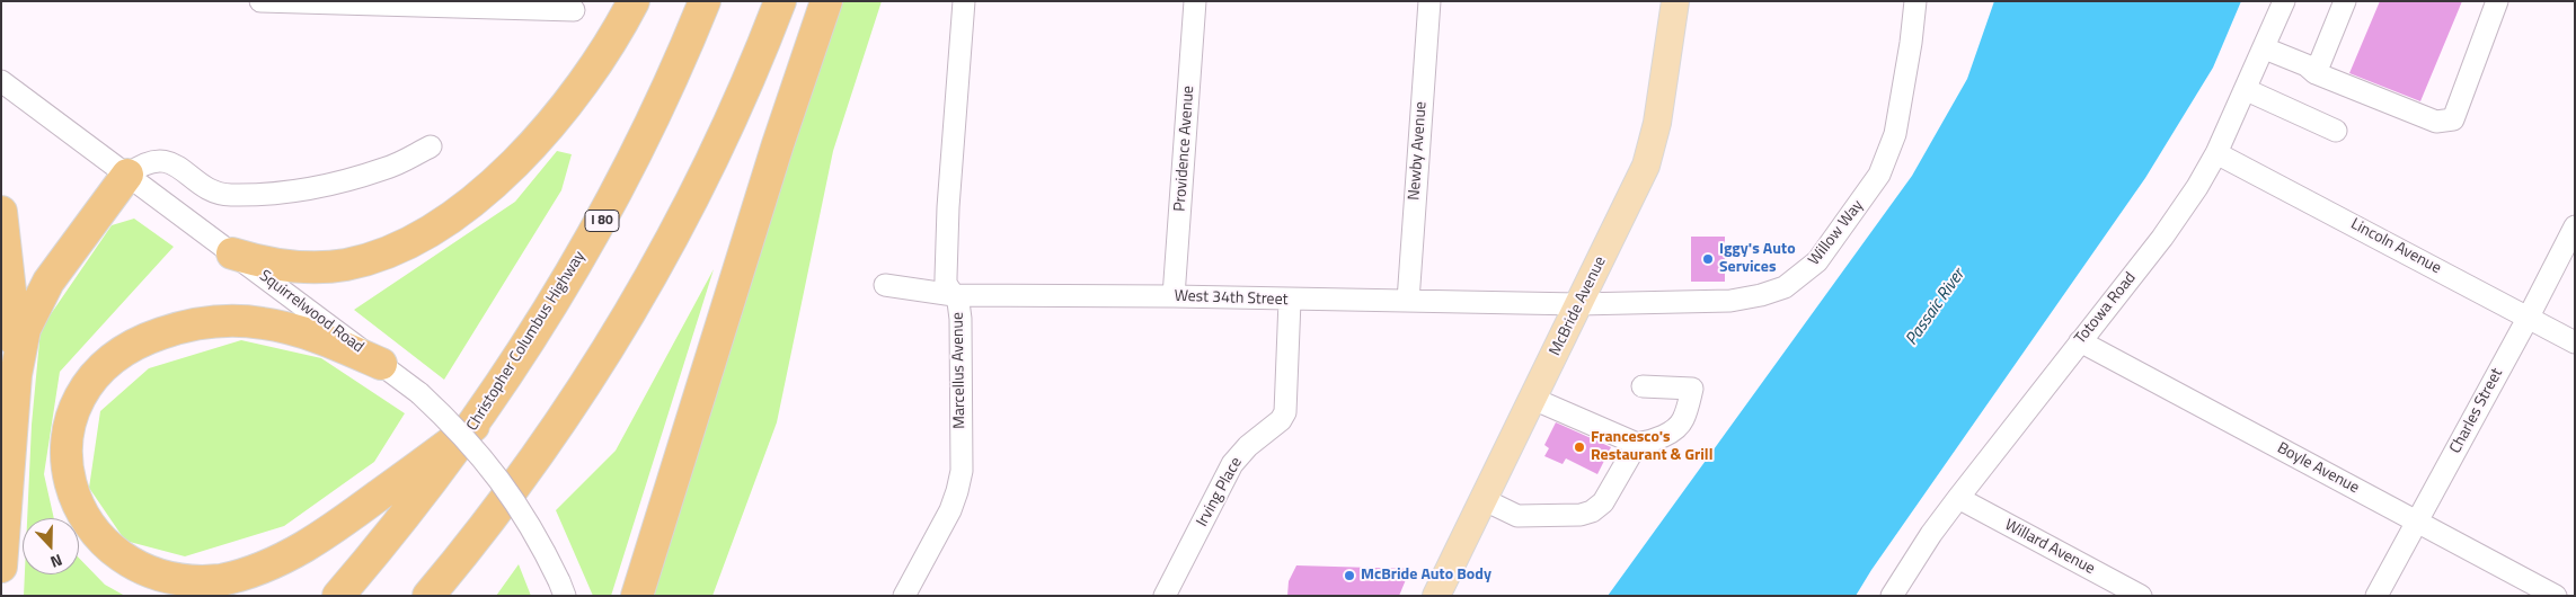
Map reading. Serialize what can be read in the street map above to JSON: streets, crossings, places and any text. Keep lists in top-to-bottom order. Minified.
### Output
{"streets":{"highway":["I 80","Christopher Columbus Highway"],"main road":["McBride Avenue"],"street":["Providence Avenue","Newby Avenue","Willow Way","Lincoln Avenue","West 34th Street","Totowa Road","Squirrelwood Road","Marcellus Avenue","Charles Street","Boyle Avenue","Irving Place","Willard Avenue"]},"crossings":[["Providence Avenue","West 34th Street"],["Newby Avenue","West 34th Street"],["Willow Way","West 34th Street"],["Willow Way","McBride Avenue"],["Lincoln Avenue","Totowa Road"],["Lincoln Avenue","Charles Street"],["West 34th Street","McBride Avenue"],["West 34th Street","Marcellus Avenue"],["West 34th Street","Irving Place"],["Totowa Road","Boyle Avenue"],["Totowa Road","Willard Avenue"],["Charles Street","Boyle Avenue"]],"water":["Passaic River"],"places":["Iggy's Auto Services","Francesco's Restaurant & Grill","McBride Auto Body"],"north":"bottom"}
